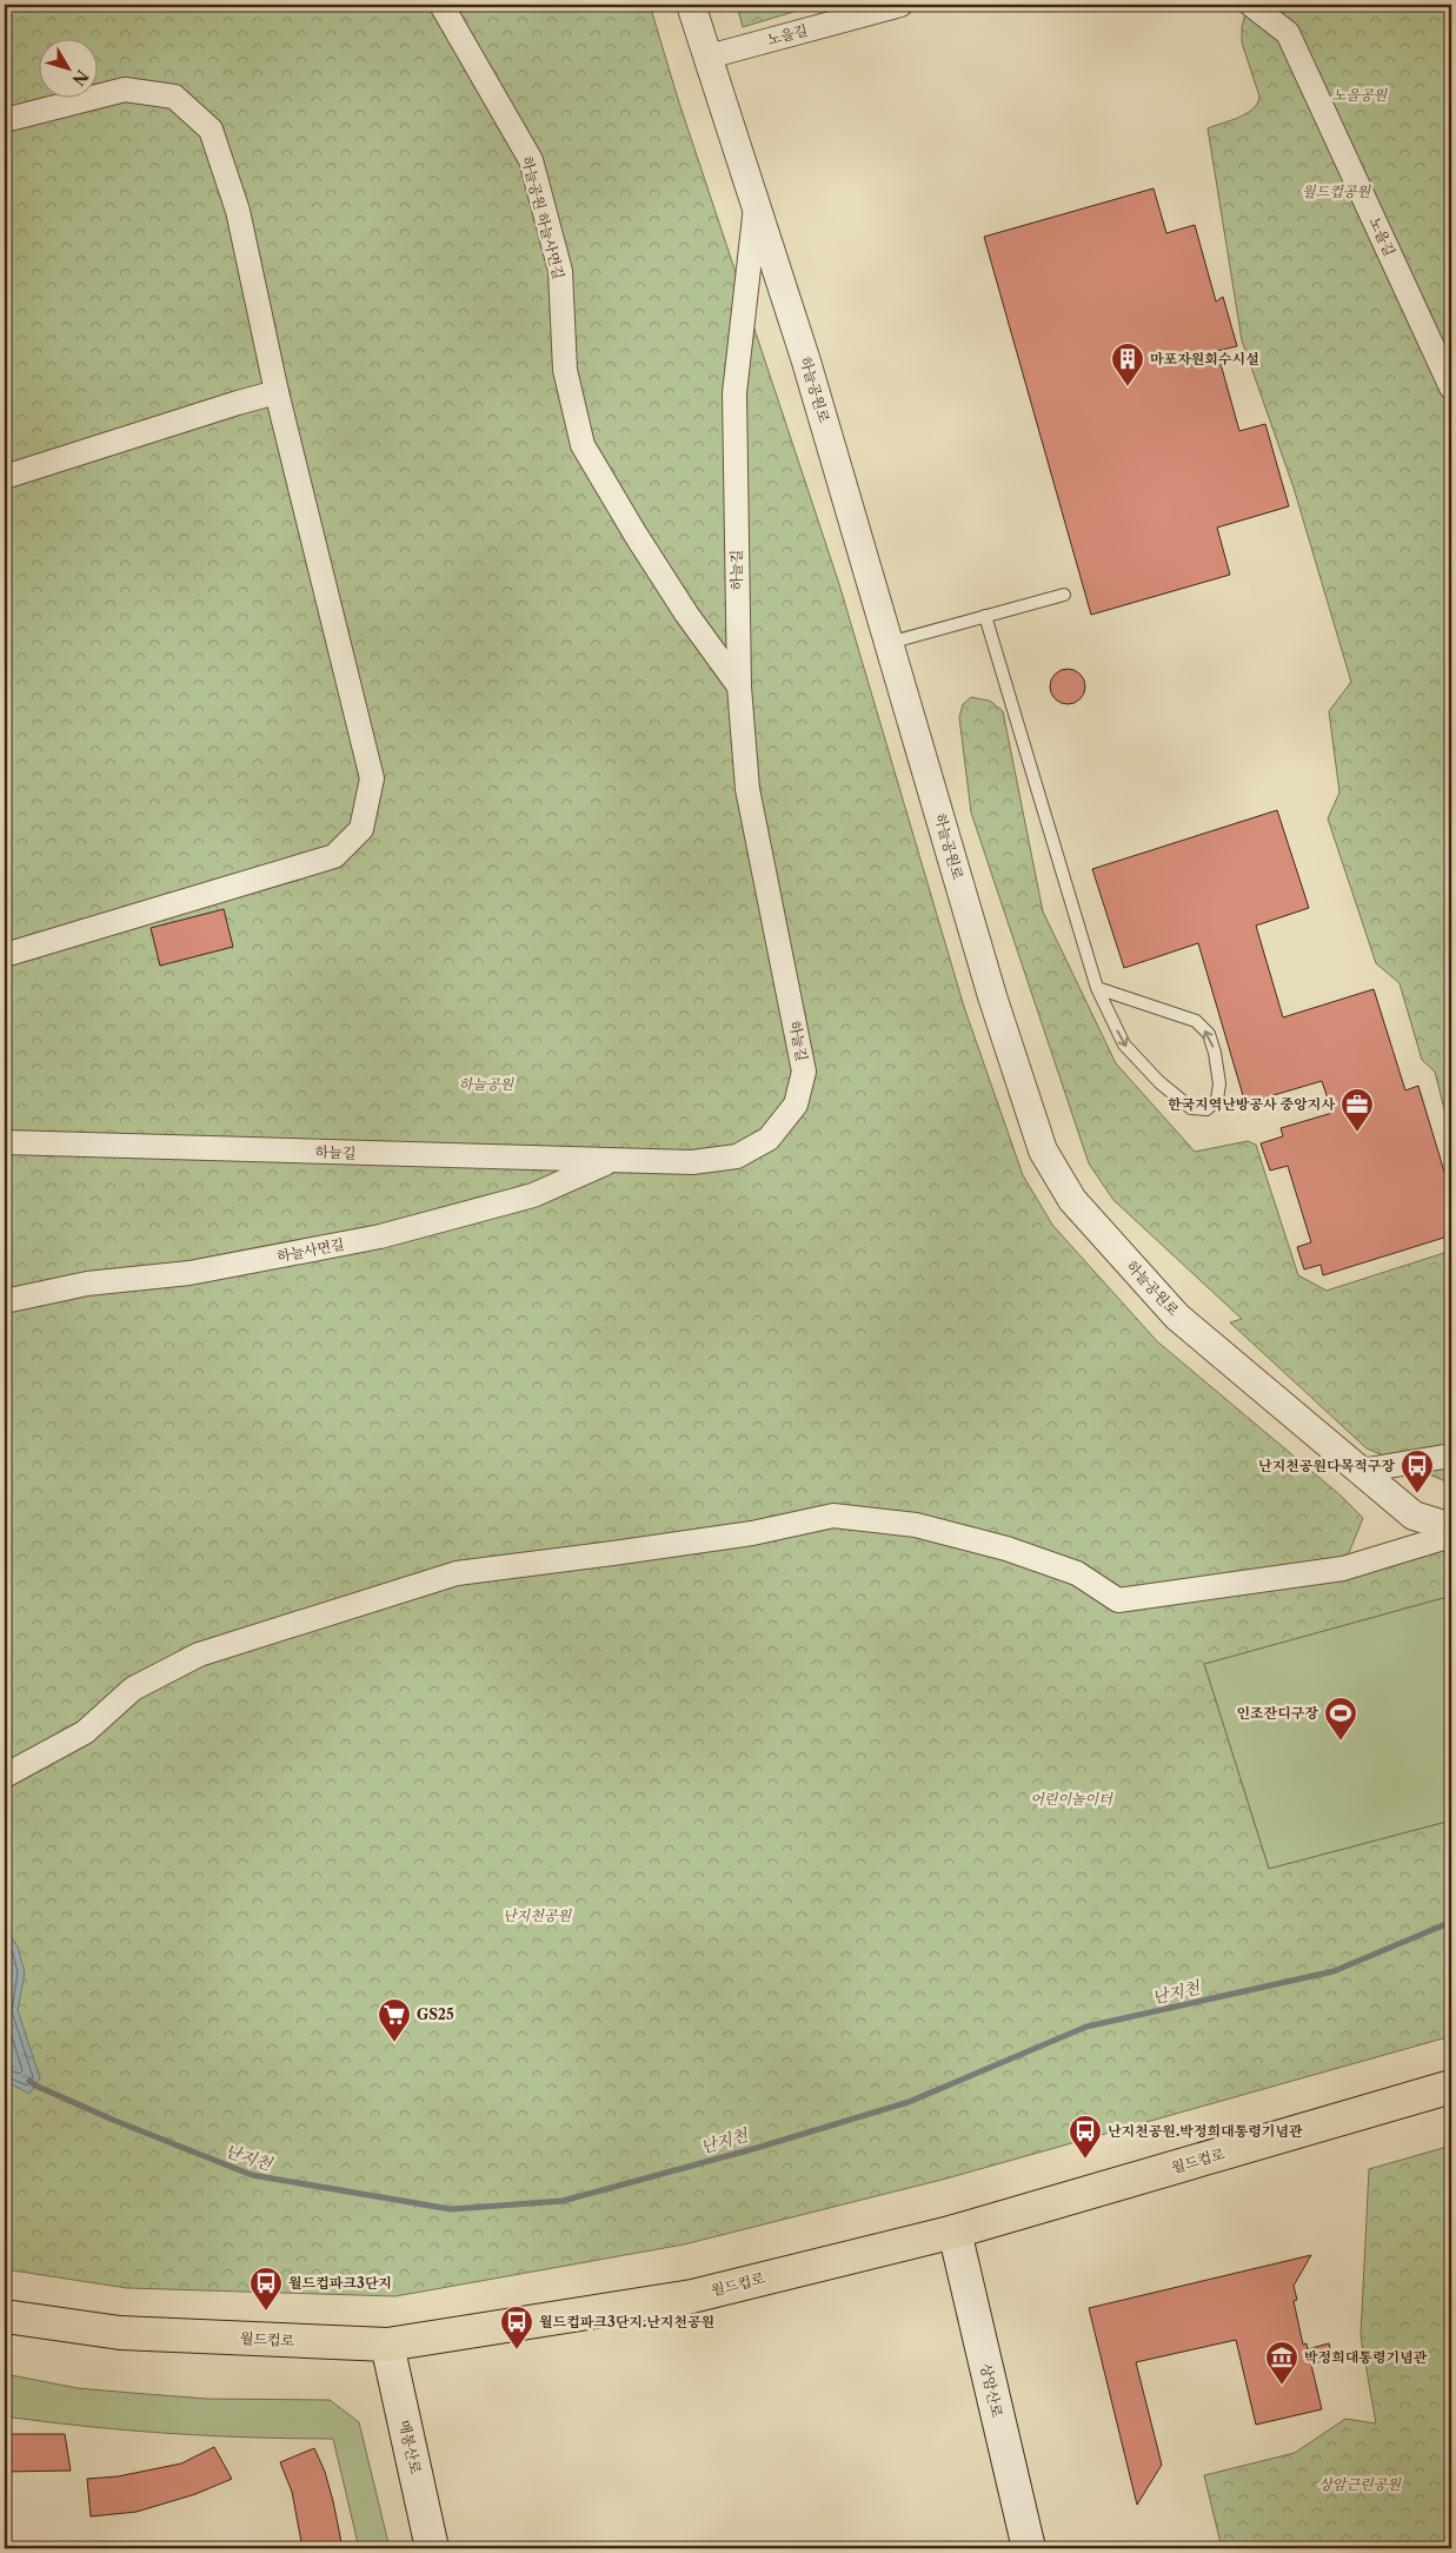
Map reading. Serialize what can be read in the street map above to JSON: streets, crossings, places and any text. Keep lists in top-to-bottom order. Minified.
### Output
{"streets":{"main road":["월드컵로","상암산로","매봉산로"],"street":["노을길","하늘공원 하늘사면길","하늘공원로","하늘길","하늘사면길"]},"crossings":[["노을길","하늘공원로"],["하늘공원 하늘사면길","하늘길"],["하늘공원로","하늘길"],["하늘길","하늘사면길"],["월드컵로","상암산로"],["월드컵로","매봉산로"]],"water":["난지천"],"parks":["노을공원","월드컵공원","하늘공원","어린이놀이터","난지천공원","상암근린공원"],"places":{"building":["마포자원회수시설"],"office":["한국지역난방공사 중앙지사"],"bus stop":["난지천공원다목적구장","난지천공원.박정희대통령기념관","월드컵파크3단지","월드컵파크3단지.난지천공원"],"sports":["인조잔디구장"],"supermarket":["GS25"],"museum":["박정희대통령기념관"]},"north":"bottom right"}
